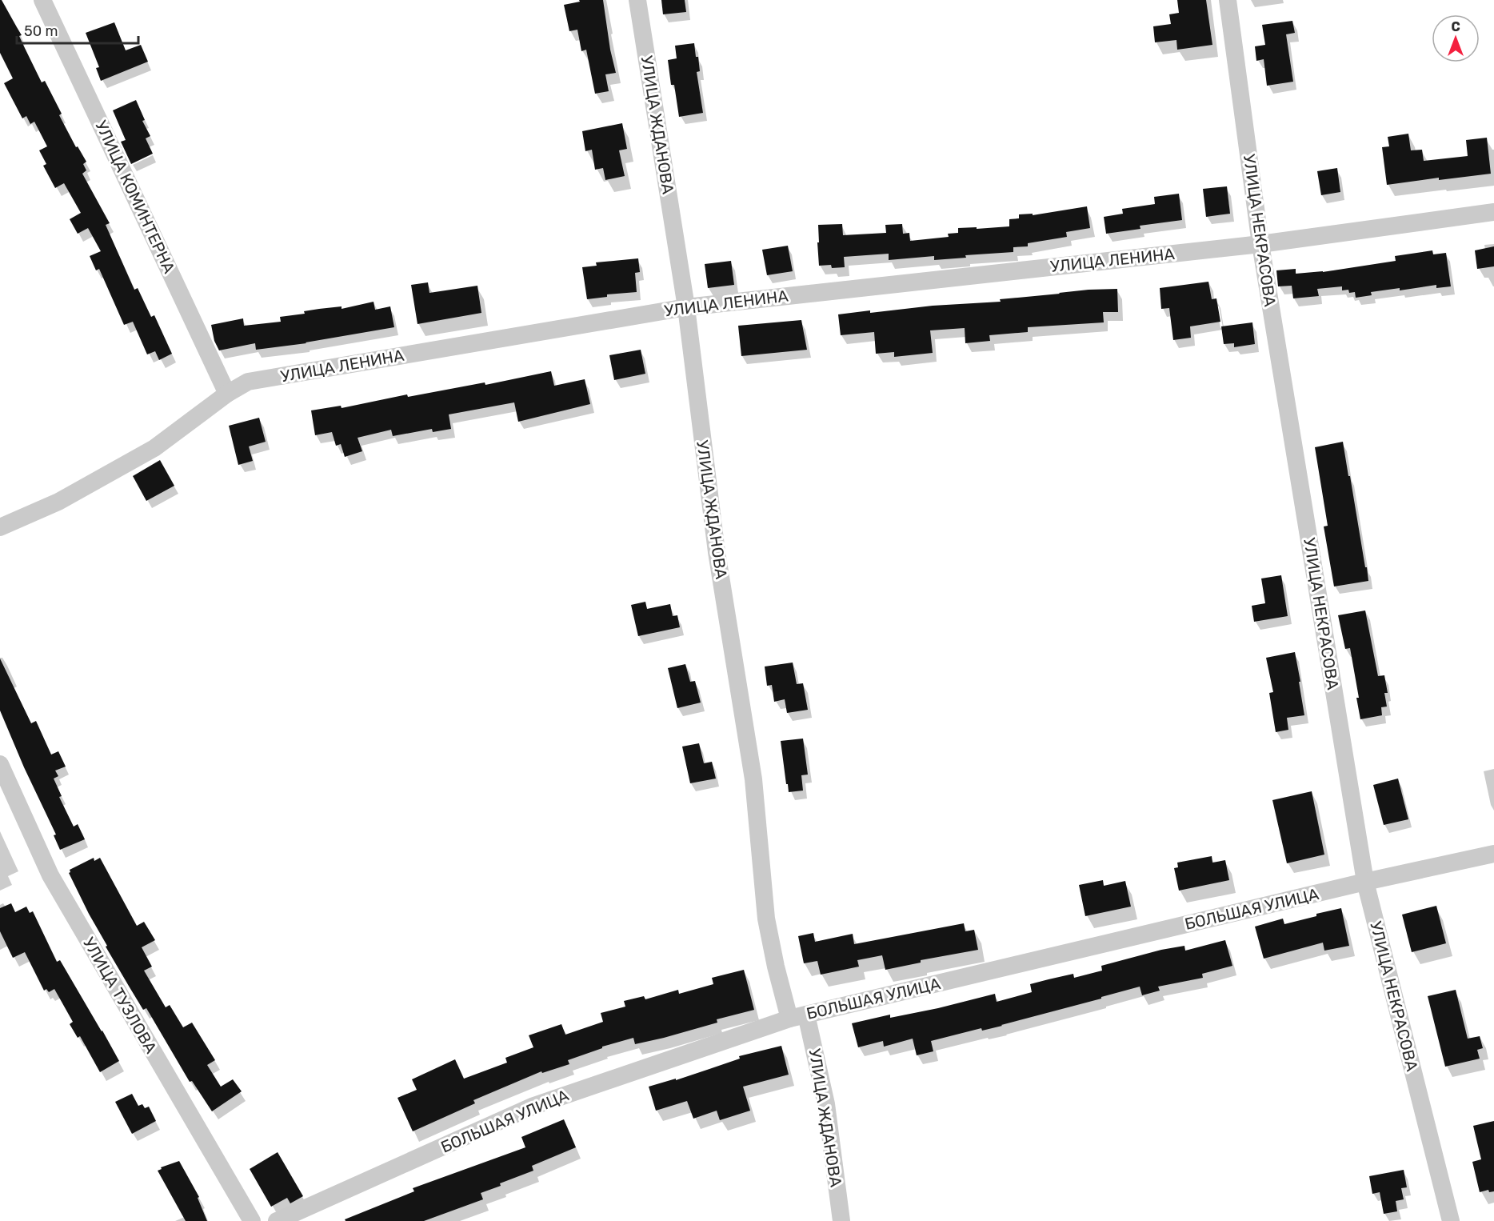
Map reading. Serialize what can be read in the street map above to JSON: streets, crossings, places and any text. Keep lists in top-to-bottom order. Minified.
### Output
{"streets":{"street":["УЛИЦА ЖДАНОВА","УЛИЦА КОМИНТЕРНА","УЛИЦА НЕКРАСОВА","УЛИЦА ЛЕНИНА","БОЛЬШАЯ УЛИЦА","УЛИЦА ТУЗЛОВА"]},"crossings":[["УЛИЦА ЖДАНОВА","УЛИЦА ЛЕНИНА"],["УЛИЦА ЖДАНОВА","БОЛЬШАЯ УЛИЦА"],["УЛИЦА КОМИНТЕРНА","УЛИЦА ЛЕНИНА"],["УЛИЦА НЕКРАСОВА","УЛИЦА ЛЕНИНА"],["УЛИЦА НЕКРАСОВА","БОЛЬШАЯ УЛИЦА"]],"scale_bar":"50 m","north":"top"}
